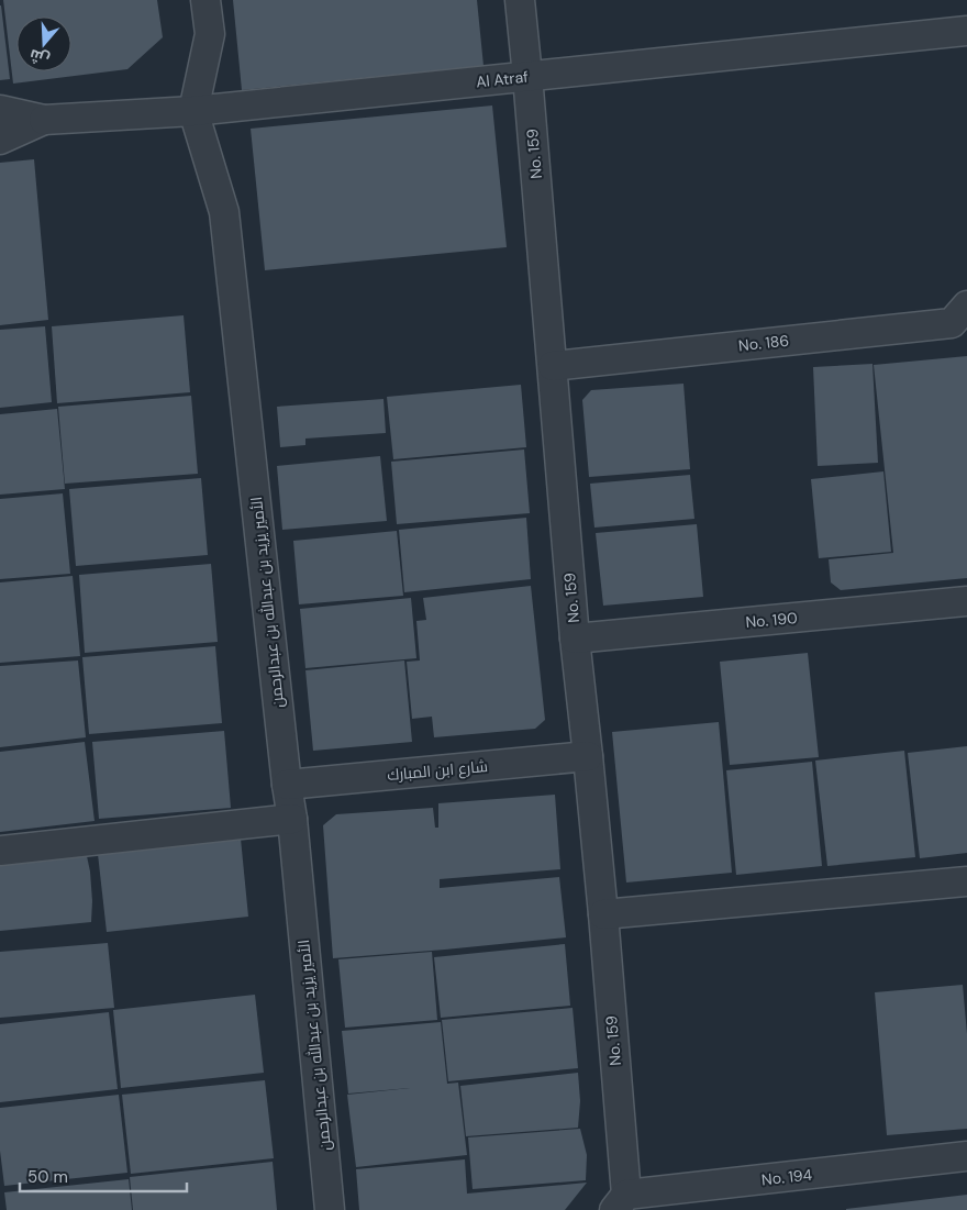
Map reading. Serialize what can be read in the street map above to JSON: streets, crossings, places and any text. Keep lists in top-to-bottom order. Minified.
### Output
{"streets":{"street":["Al Atraf","No. 159","No. 186","الأمير يزيد بن عبدالله بن عبدالرحمن","No. 190","شارع ابن المبارك","No. 194"]},"crossings":[["Al Atraf","No. 159"],["Al Atraf","الأمير يزيد بن عبدالله بن عبدالرحمن"],["No. 159","No. 186"],["No. 159","No. 190"],["No. 159","شارع ابن المبارك"],["No. 159","No. 194"],["الأمير يزيد بن عبدالله بن عبدالرحمن","شارع ابن المبارك"]],"scale_bar":"50 m","north":"bottom"}
